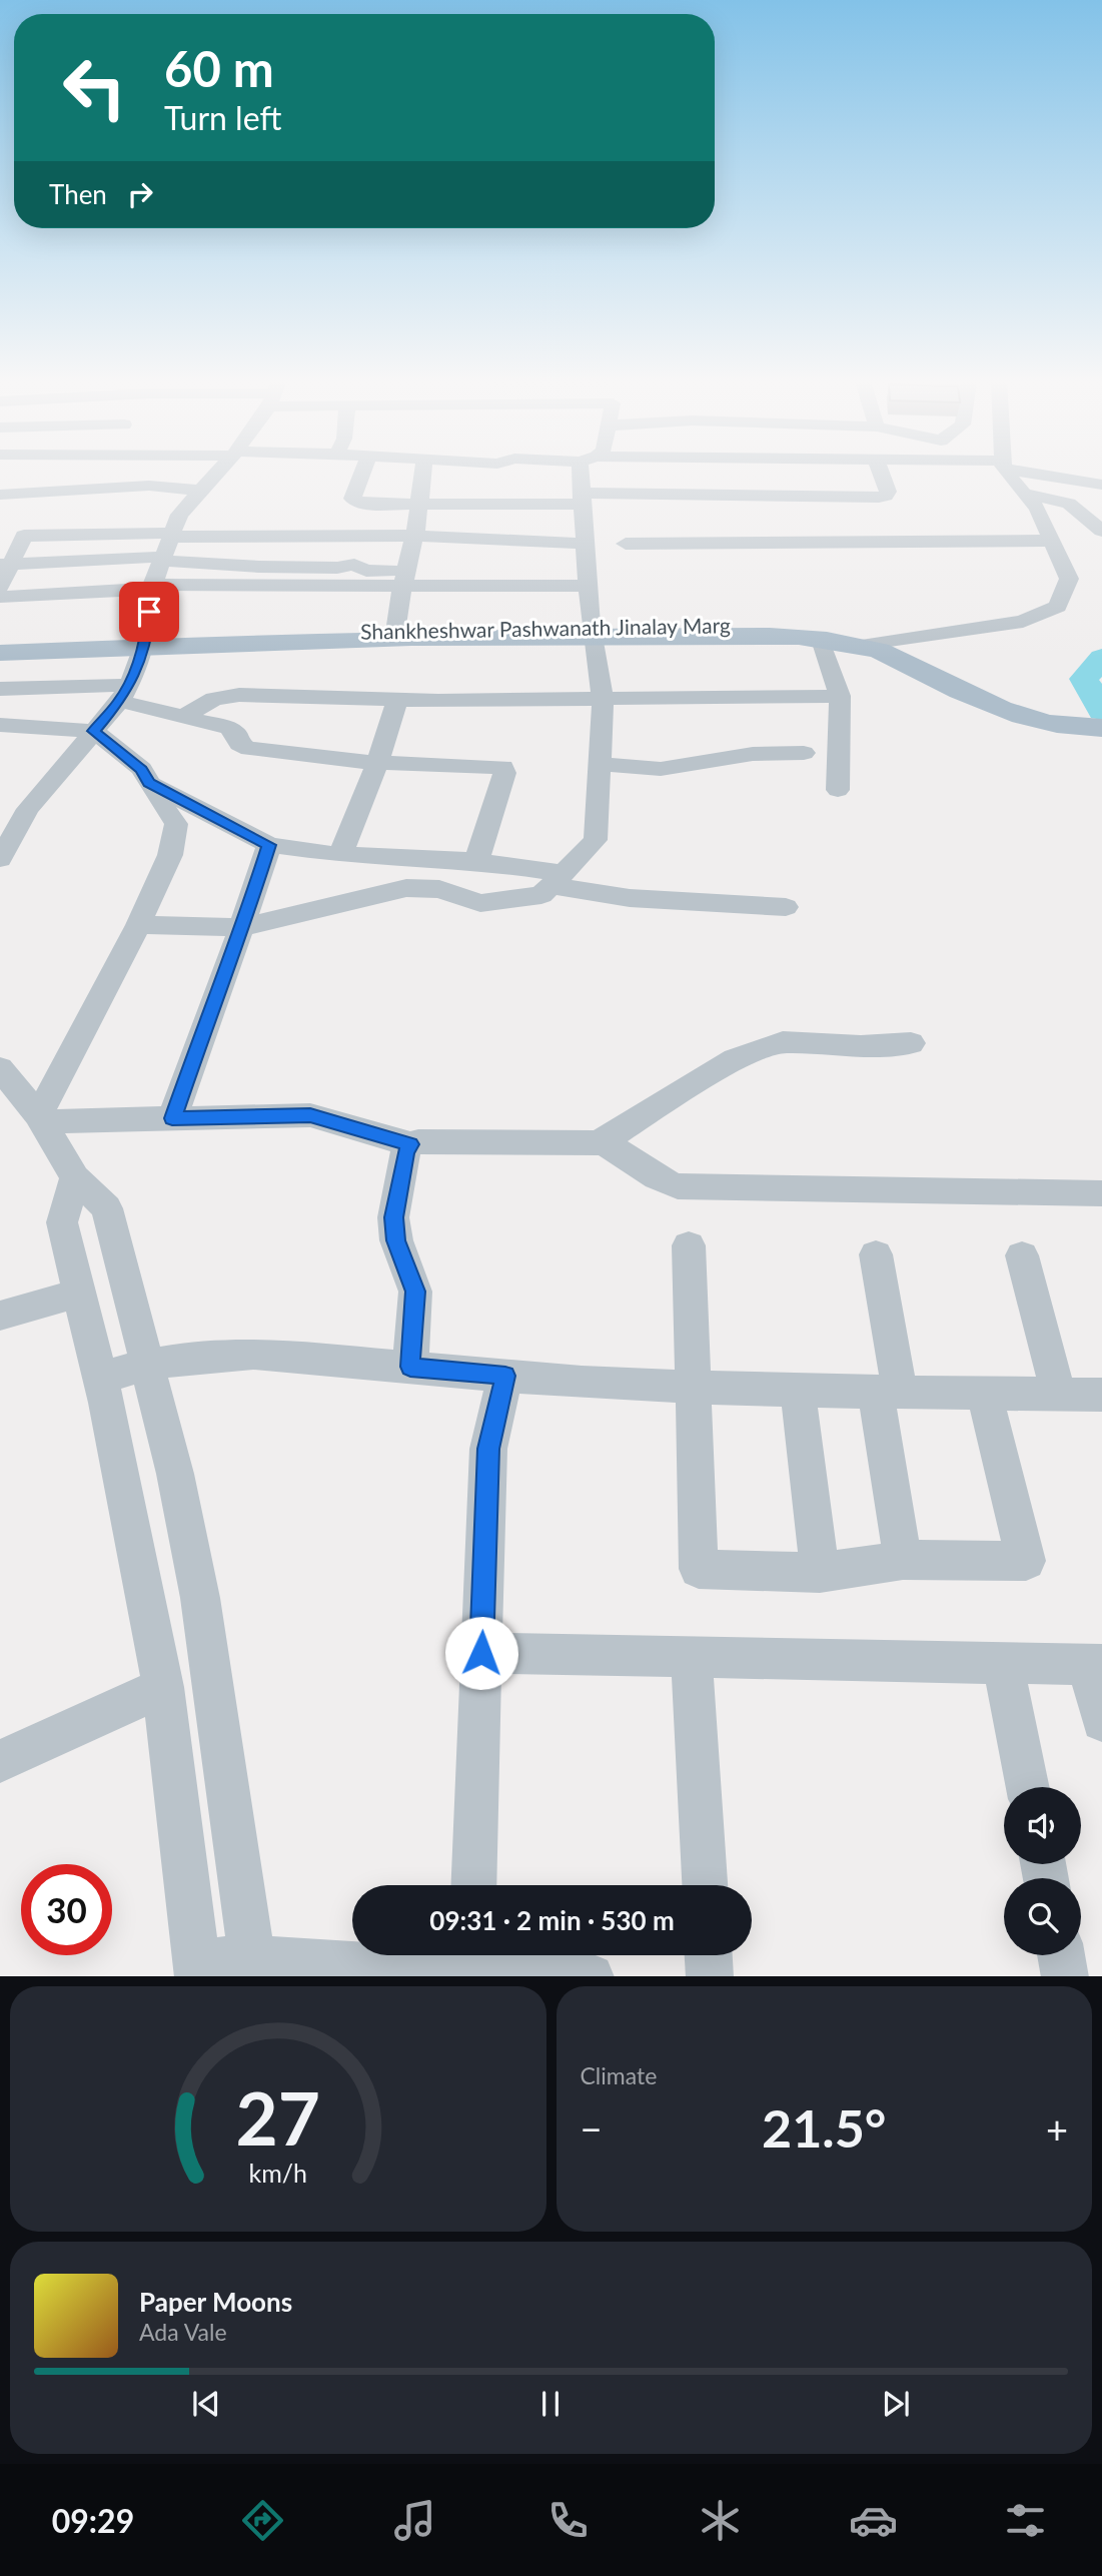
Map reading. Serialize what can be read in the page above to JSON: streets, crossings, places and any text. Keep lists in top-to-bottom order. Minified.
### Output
{"streets":{"main road":["Shankheshwar Pashwanath Jinalay Marg"]},"page":{"turn":["60 m","Turn left"],"then":"Then","limit":"30","trip":"09:31 · 2 min · 530 m","tile":"Climate","heat":["−","21.5°","+"],"song":["Paper Moons","Ada Vale"],"tabs":"09:29","gauge":["27","km/h"]}}
